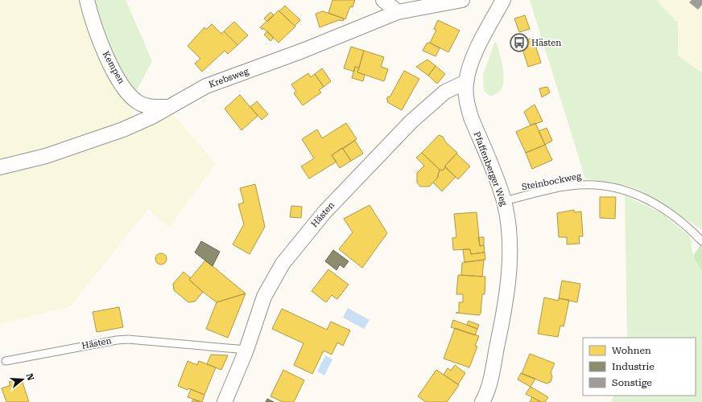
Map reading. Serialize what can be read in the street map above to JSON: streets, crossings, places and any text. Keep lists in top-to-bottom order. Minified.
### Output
{"streets":{"street":["Kempen","Krebsweg","Pfaffenberger Weg","Hästen"],"lane":["Steinbockweg"]},"crossings":[["Kempen","Krebsweg"],["Pfaffenberger Weg","Steinbockweg"],["Pfaffenberger Weg","Hästen"]],"places":{"bus stop":["Hästen"]},"legend":["Wohnen","Industrie","Sonstige"],"north":"right"}
